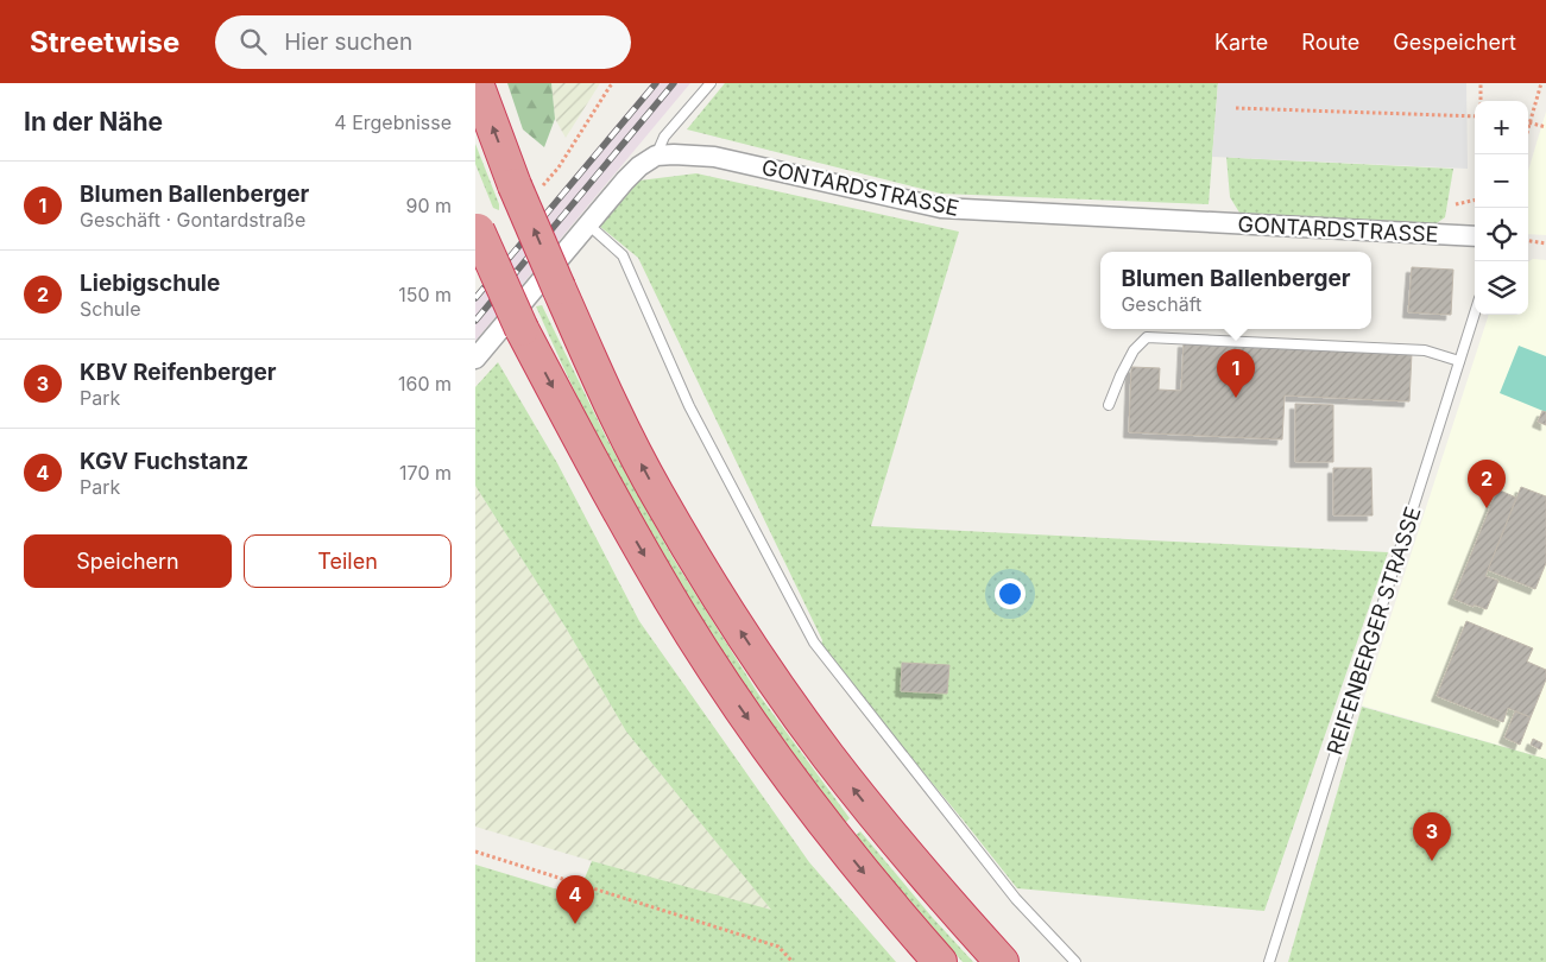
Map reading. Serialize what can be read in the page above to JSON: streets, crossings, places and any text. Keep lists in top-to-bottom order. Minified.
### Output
{"streets":{"street":["GONTARDSTRASSE"],"lane":["REIFENBERGER STRASSE"]},"page":{"header":"Streetwise","search":"Hier suchen","nav":["Karte","Route","Gespeichert"],"heading":["In der Nähe","4 Ergebnisse"],"map_buttons":["+","−"],"list":[{"mark":"1","name":"Blumen Ballenberger","note":"Geschäft · Gontardstraße","value":"90 m"},{"mark":"2","name":"Liebigschule","note":"Schule","value":"150 m"},{"mark":"3","name":"KBV Reifenberger","note":"Park","value":"160 m"},{"mark":"4","name":"KGV Fuchstanz","note":"Park","value":"170 m"}],"popup":["Blumen Ballenberger","Geschäft"],"pins":["1","2","3","4"],"buttons":["Speichern","Teilen"]}}
